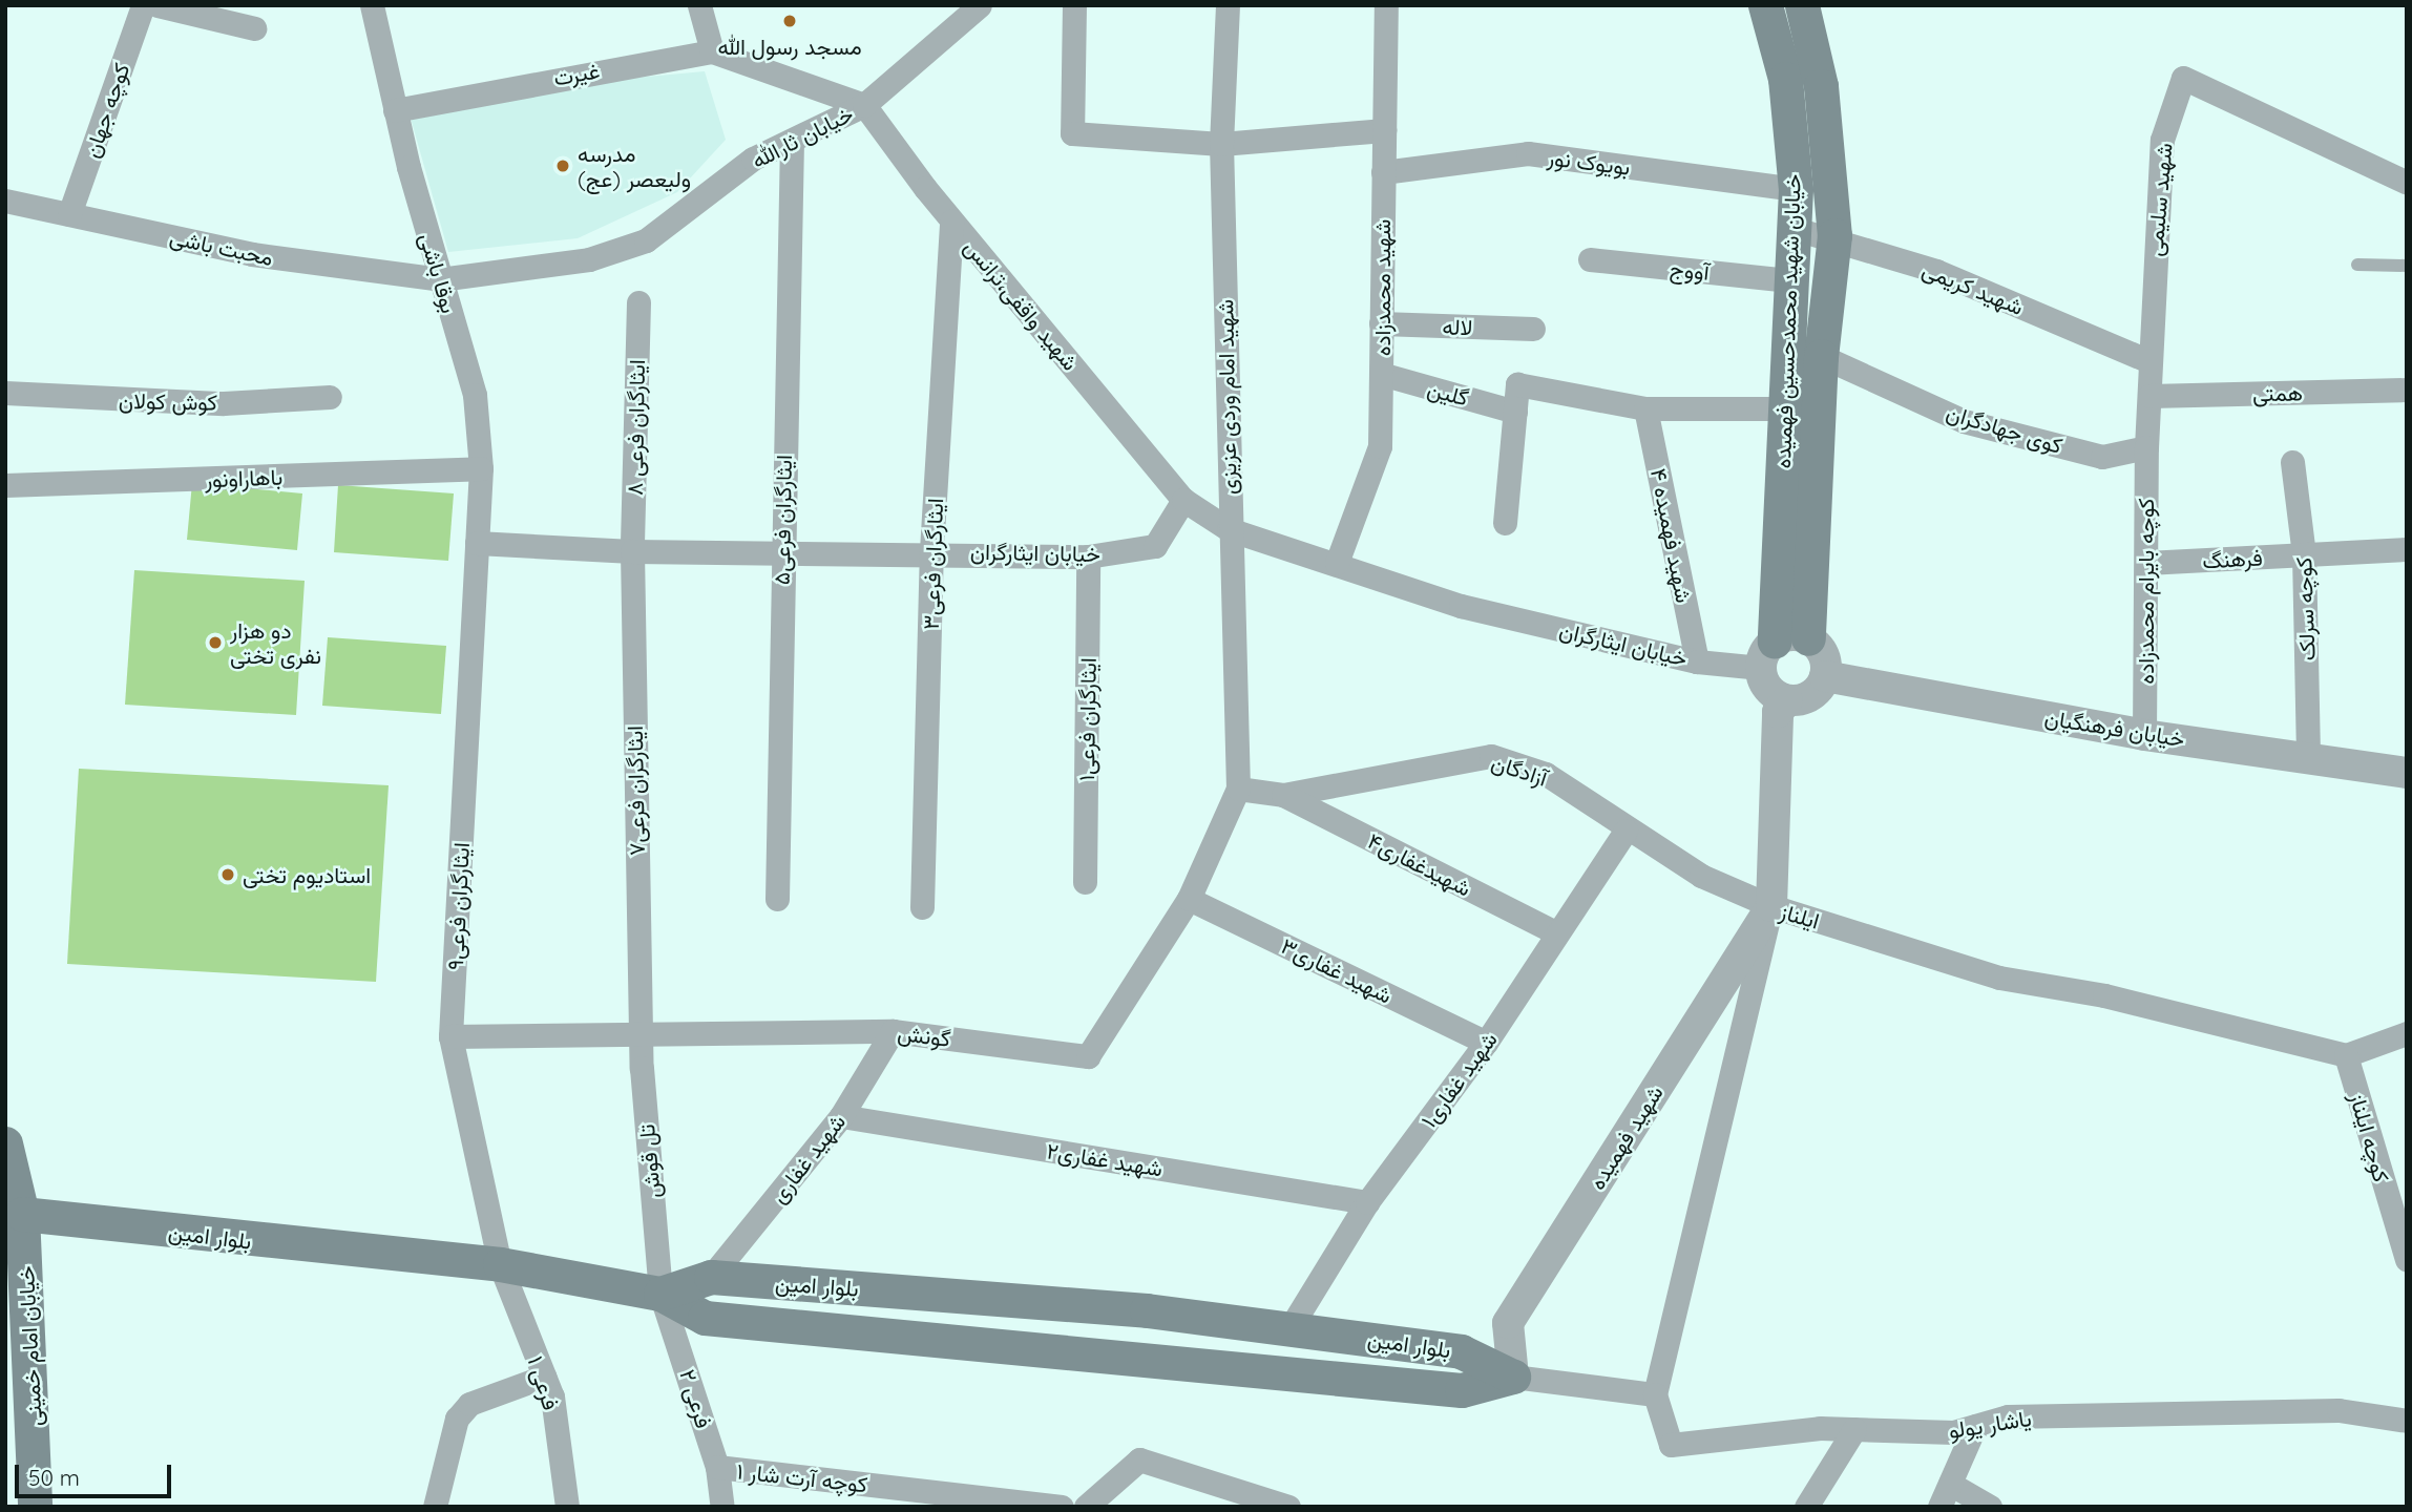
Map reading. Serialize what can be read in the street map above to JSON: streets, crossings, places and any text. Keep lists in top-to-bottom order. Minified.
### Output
{"streets":{"main road":["خیابان شهید محمدحسین فهمیده","بلوار امین","خیابان امام خمینی"],"street":["غیرت","کوچه جهان","خیابان ثارالله","بویوک نور","شهید سلیمی","محبت باشی","آووج","بوقا باشی","شهید محمدزاده","شهید کریمی","شهید واقفی،ترانس","لاله","گلین","همتی","شهید امام وردی عزیزی","کوش کولان","ایثارگران فرعی ۸","کوی جهادگران","باهاراونور","ایثارگران فرعی۵","شهید فهمیده ۴","خیابان ایثارگران","فرهنگ","ایثارگران فرعی۳","کوچه بایرام محمدزاده","کوچه سرلک","ایثارگران فرعی۱","خیابان فرهنگیان","آزادگان","ایثارگران فرعی۷","شهیدغفاری۴","ایثارگران فرعی۹","ایلناز","شهید غفاری۳","گونش","شهید غفاری۱","شهید فهمیده","کوچه ایلناز","شهید غفاری","شهید غفاری۲","تل قوش","فرعی ۱","فرعی ۲","یاشار یولو","کوچه آرت شار ۱"]},"crossings":[["غیرت","بوقا باشی"],["کوچه جهان","محبت باشی"],["خیابان ثارالله","محبت باشی"],["خیابان ثارالله","بوقا باشی"],["خیابان ثارالله","شهید واقفی،ترانس"],["خیابان ثارالله","ایثارگران فرعی۵"],["بویوک نور","شهید محمدزاده"],["بویوک نور","خیابان شهید محمدحسین فهمیده"],["شهید سلیمی","شهید کریمی"],["شهید سلیمی","همتی"],["محبت باشی","بوقا باشی"],["آووج","خیابان شهید محمدحسین فهمیده"],["بوقا باشی","باهاراونور"],["بوقا باشی","خیابان ایثارگران"],["بوقا باشی","ایثارگران فرعی۹"],["شهید محمدزاده","لاله"],["شهید محمدزاده","گلین"],["شهید محمدزاده","خیابان ایثارگران"],["شهید کریمی","خیابان شهید محمدحسین فهمیده"],["شهید واقفی،ترانس","خیابان ایثارگران"],["شهید واقفی،ترانس","ایثارگران فرعی۳"],["خیابان شهید محمدحسین فهمیده","کوی جهادگران"],["خیابان شهید محمدحسین فهمیده","خیابان ایثارگران"],["خیابان شهید محمدحسین فهمیده","خیابان فرهنگیان"],["شهید امام وردی عزیزی","خیابان ایثارگران"],["شهید امام وردی عزیزی","آزادگان"],["شهید امام وردی عزیزی","گونش"],["ایثارگران فرعی ۸","خیابان ایثارگران"],["ایثارگران فرعی ۸","ایثارگران فرعی۷"],["کوی جهادگران","کوچه بایرام محمدزاده"],["ایثارگران فرعی۵","خیابان ایثارگران"],["شهید فهمیده ۴","خیابان ایثارگران"],["خیابان ایثارگران","ایثارگران فرعی۳"],["خیابان ایثارگران","ایثارگران فرعی۱"],["خیابان ایثارگران","خیابان فرهنگیان"],["خیابان ایثارگران","ایثارگران فرعی۷"],["خیابان ایثارگران","ایثارگران فرعی۹"],["فرهنگ","کوچه بایرام محمدزاده"],["فرهنگ","کوچه سرلک"],["کوچه بایرام محمدزاده","خیابان فرهنگیان"],["کوچه سرلک","خیابان فرهنگیان"],["آزادگان","شهیدغفاری۴"],["آزادگان","ایلناز"],["آزادگان","گونش"],["آزادگان","شهید غفاری۱"],["آزادگان","شهید فهمیده"],["ایثارگران فرعی۷","گونش"],["ایثارگران فرعی۷","تل قوش"],["شهیدغفاری۴","شهید غفاری۱"],["ایثارگران فرعی۹","گونش"],["ایثارگران فرعی۹","بلوار امین"],["ایثارگران فرعی۹","فرعی ۱"],["ایلناز","شهید فهمیده"],["ایلناز","کوچه ایلناز"],["ایلناز","یاشار یولو"],["شهید غفاری۳","گونش"],["شهید غفاری۳","شهید غفاری۱"],["گونش","شهید غفاری"],["گونش","تل قوش"],["شهید غفاری۱","شهید غفاری۲"],["شهید غفاری۱","بلوار امین"],["شهید فهمیده","بلوار امین"],["شهید غفاری","شهید غفاری۲"],["شهید غفاری","بلوار امین"],["تل قوش","بلوار امین"],["تل قوش","فرعی ۲"],["بلوار امین","خیابان امام خمینی"],["بلوار امین","فرعی ۱"],["بلوار امین","فرعی ۲"],["فرعی ۲","کوچه آرت شار ۱"]],"places":["مسجد رسول الله","مدرسه ولیعصر (عج)","دو هزار نفری تختی","استادیوم تختی"],"scale_bar":"50 m"}
